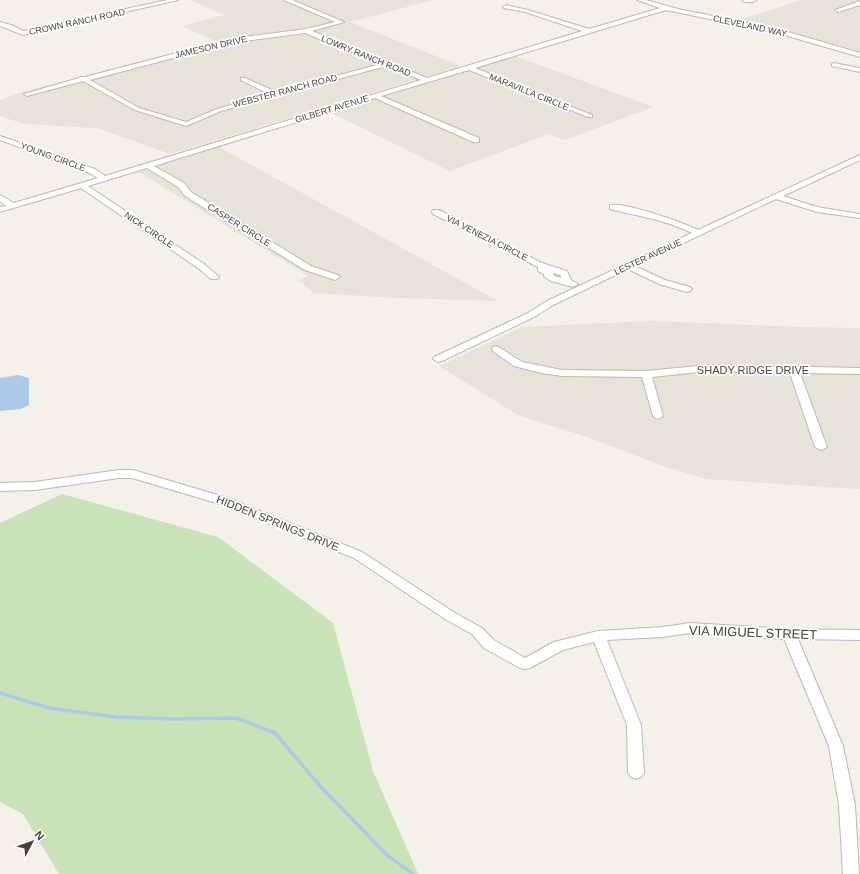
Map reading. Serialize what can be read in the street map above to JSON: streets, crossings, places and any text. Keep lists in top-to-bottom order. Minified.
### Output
{"streets":{"street":["CROWN RANCH ROAD","CLEVELAND WAY","JAMESON DRIVE","LOWRY RANCH ROAD","WEBSTER RANCH ROAD","MARAVILLA CIRCLE","GILBERT AVENUE","YOUNG CIRCLE","CASPER CIRCLE","NICK CIRCLE","VIA VENEZIA CIRCLE","LESTER AVENUE","SHADY RIDGE DRIVE","HIDDEN SPRINGS DRIVE","VIA MIGUEL STREET"]},"crossings":[["CLEVELAND WAY","GILBERT AVENUE"],["JAMESON DRIVE","LOWRY RANCH ROAD"],["JAMESON DRIVE","WEBSTER RANCH ROAD"],["LOWRY RANCH ROAD","WEBSTER RANCH ROAD"],["LOWRY RANCH ROAD","GILBERT AVENUE"],["MARAVILLA CIRCLE","GILBERT AVENUE"],["GILBERT AVENUE","YOUNG CIRCLE"],["GILBERT AVENUE","CASPER CIRCLE"],["GILBERT AVENUE","NICK CIRCLE"],["VIA VENEZIA CIRCLE","LESTER AVENUE"],["HIDDEN SPRINGS DRIVE","VIA MIGUEL STREET"]],"north":"top right"}
